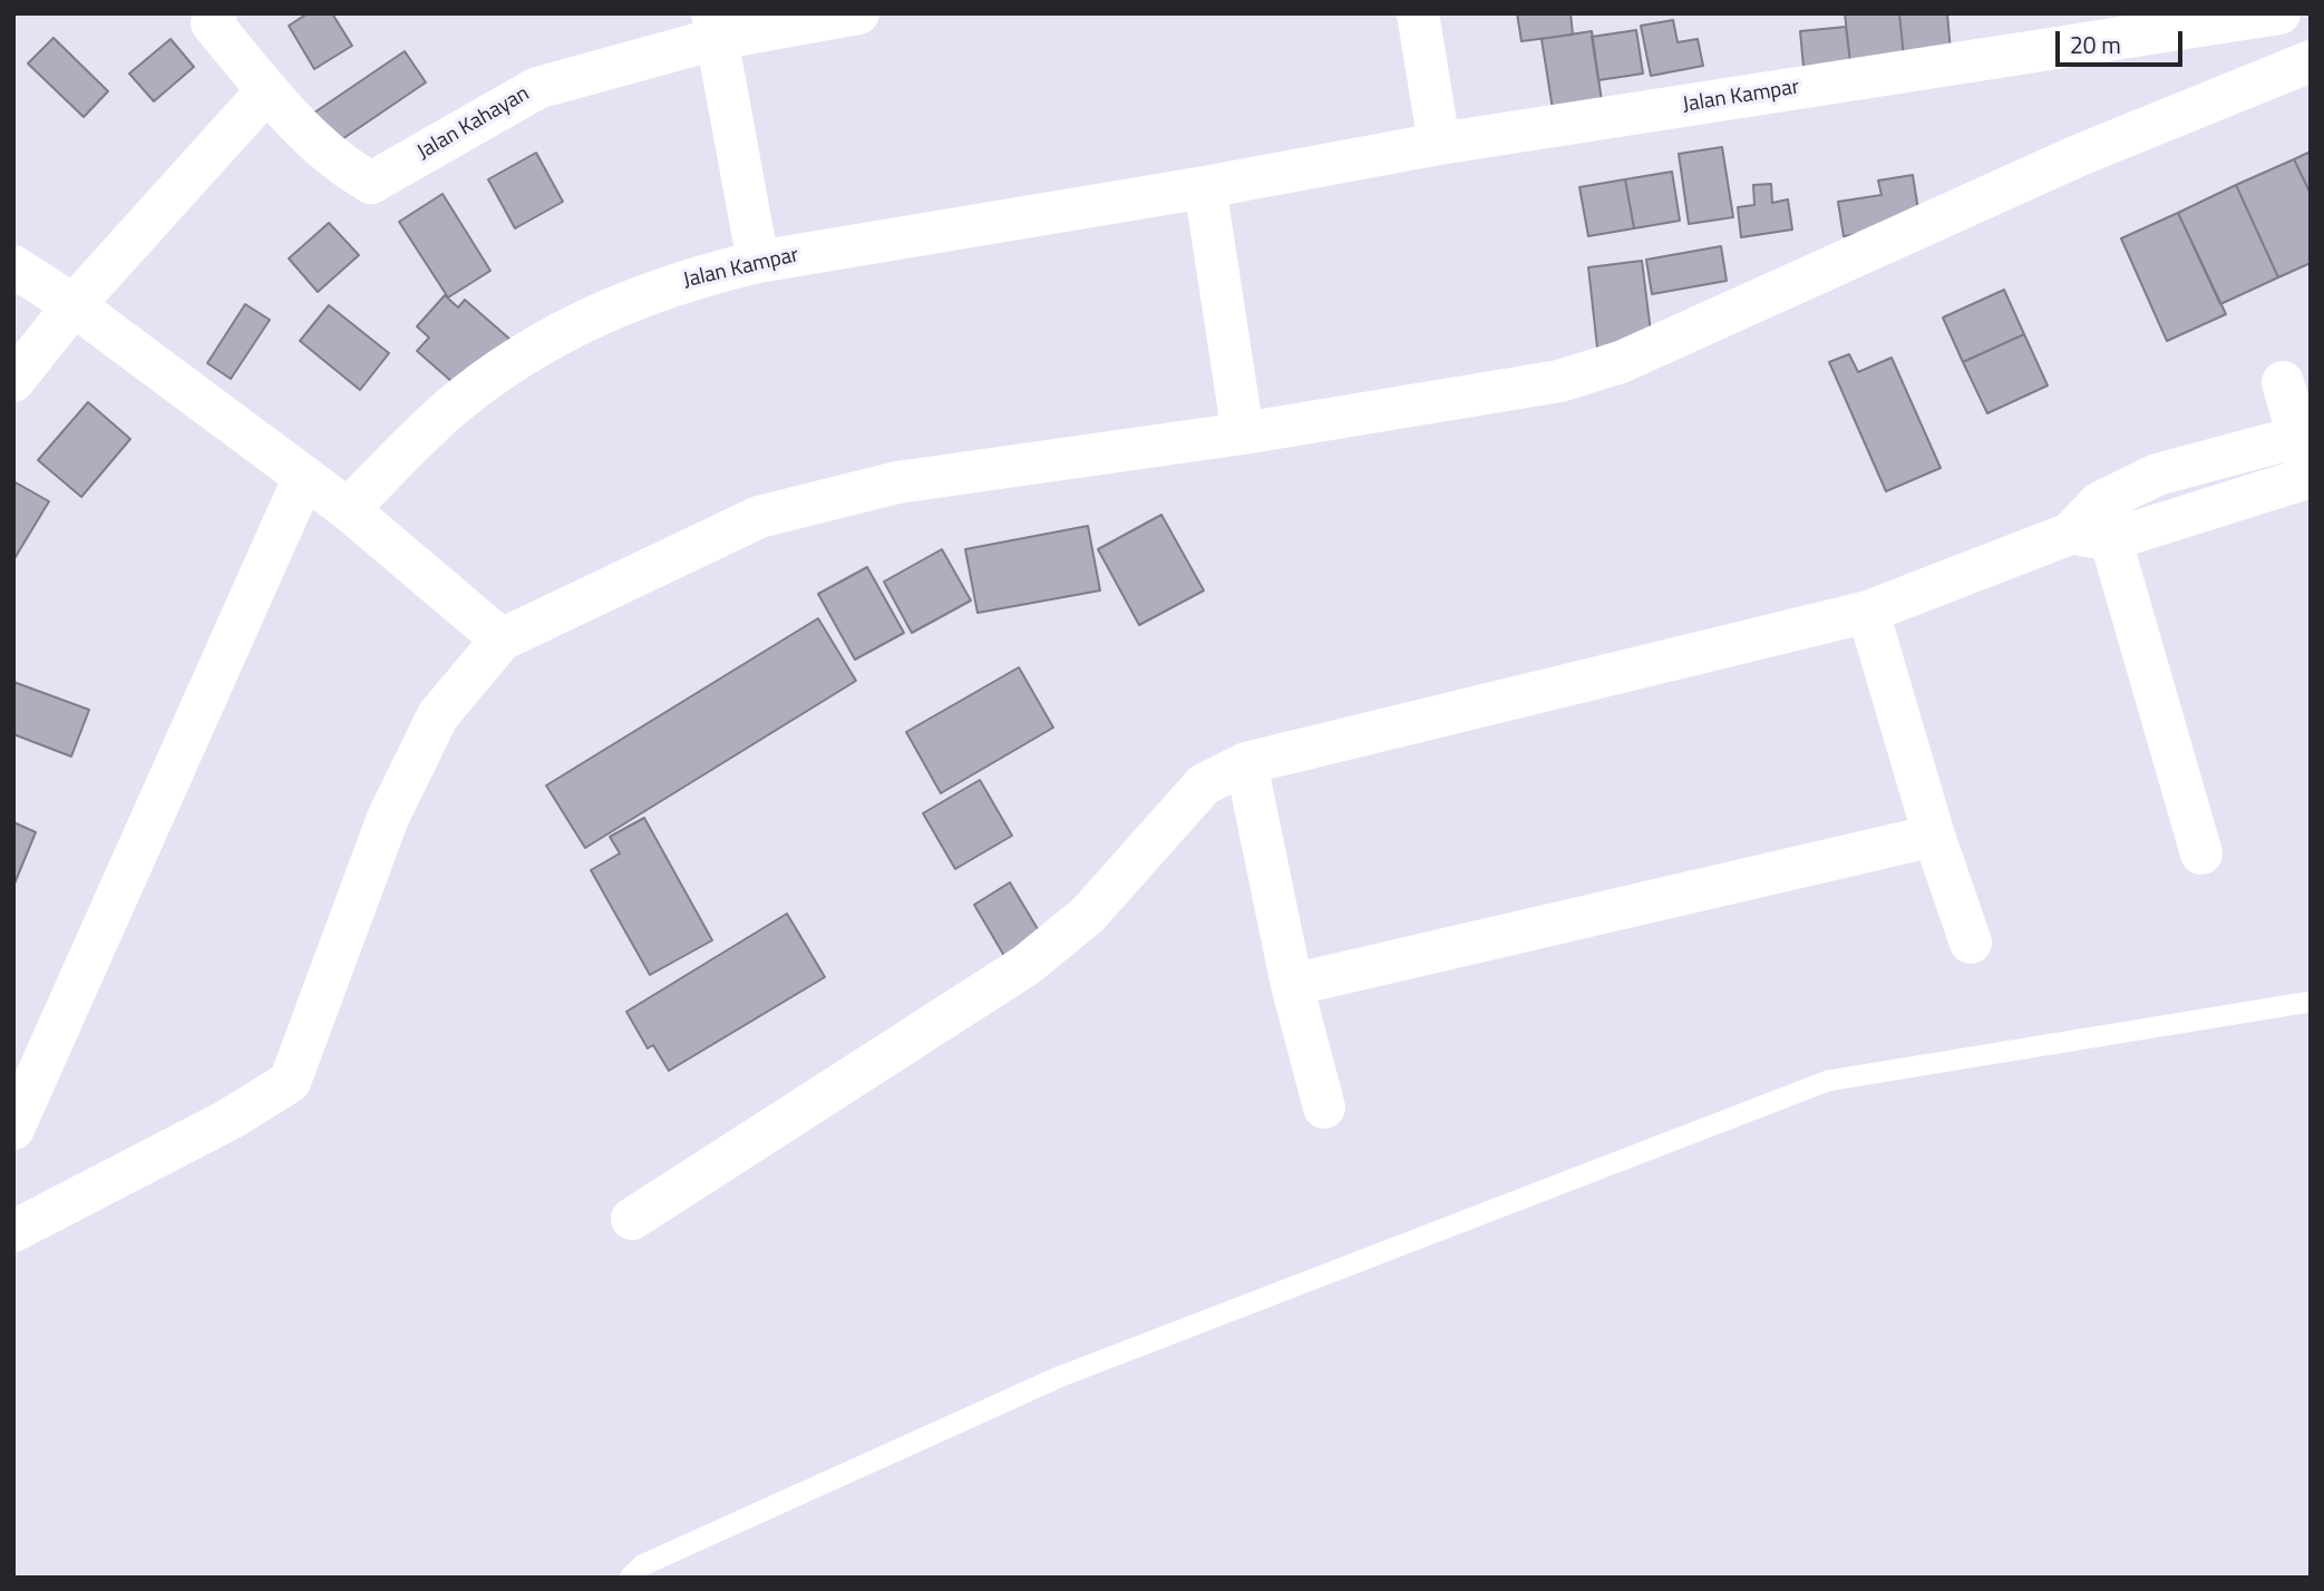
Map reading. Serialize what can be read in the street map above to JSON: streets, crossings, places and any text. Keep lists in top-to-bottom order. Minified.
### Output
{"streets":{"street":["Jalan Kampar","Jalan Kahayan"]},"scale_bar":"20 m"}
